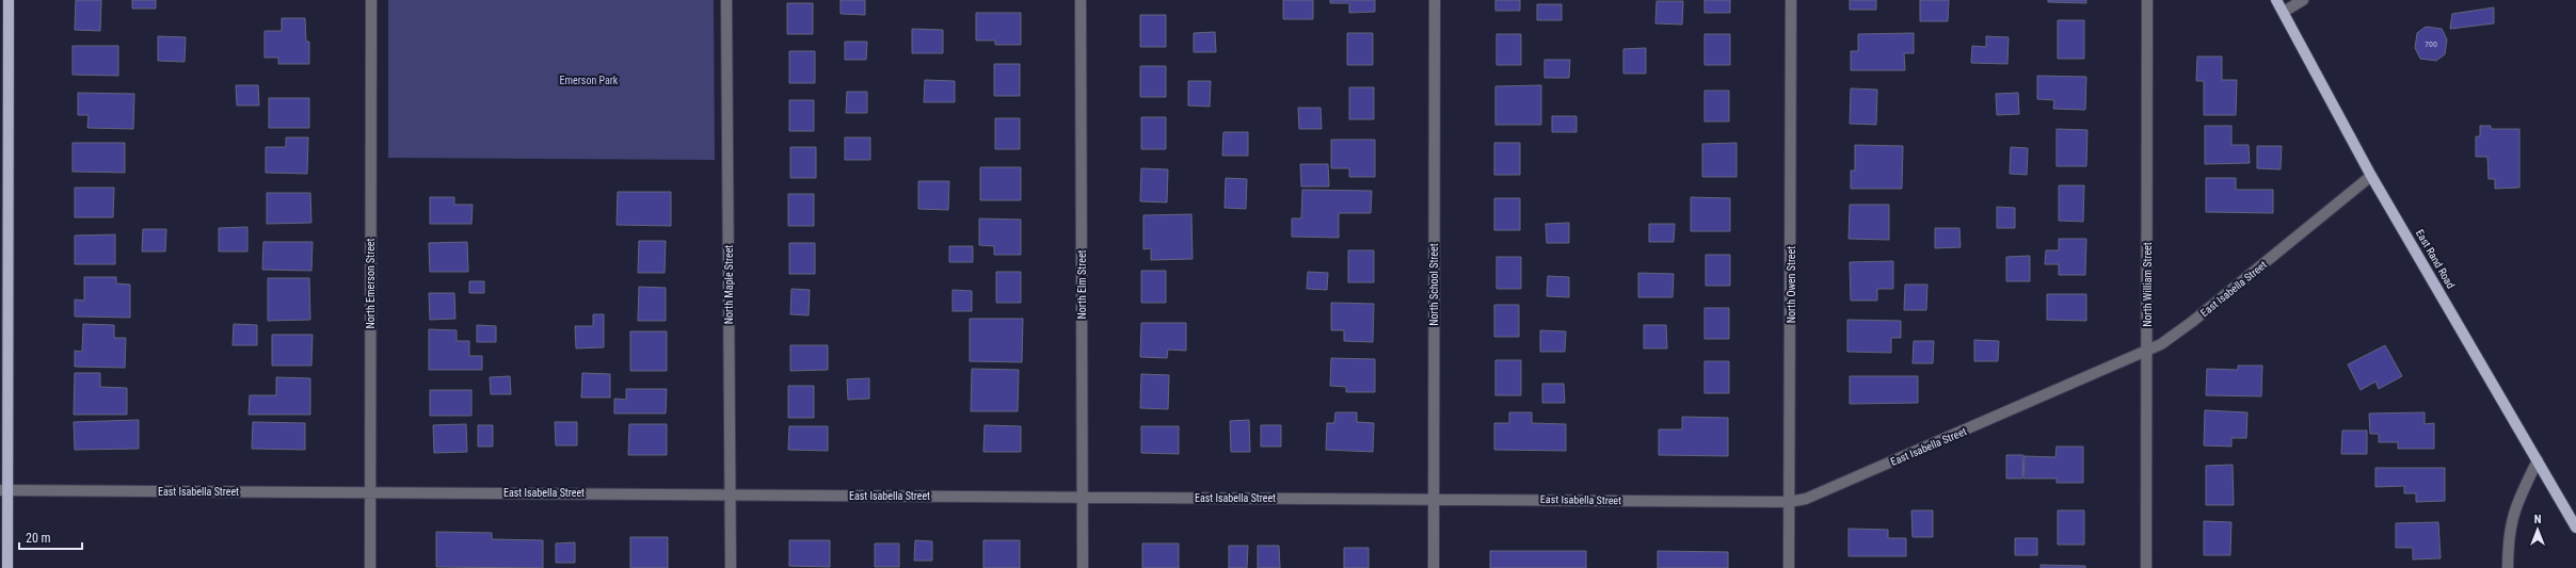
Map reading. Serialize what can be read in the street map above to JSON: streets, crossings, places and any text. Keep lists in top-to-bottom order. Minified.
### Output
{"streets":{"main road":["East Rand Road"],"street":["North Emerson Street","North Maple Street","North Elm Street","North School Street","North Owen Street","North William Street","East Isabella Street"]},"crossings":[["East Rand Road","East Isabella Street"],["North Emerson Street","East Isabella Street"],["North Maple Street","East Isabella Street"],["North Elm Street","East Isabella Street"],["North School Street","East Isabella Street"],["North Owen Street","East Isabella Street"],["North William Street","East Isabella Street"]],"parks":["Emerson Park"],"house_numbers":["700"],"scale_bar":"20 m","north":"top"}
